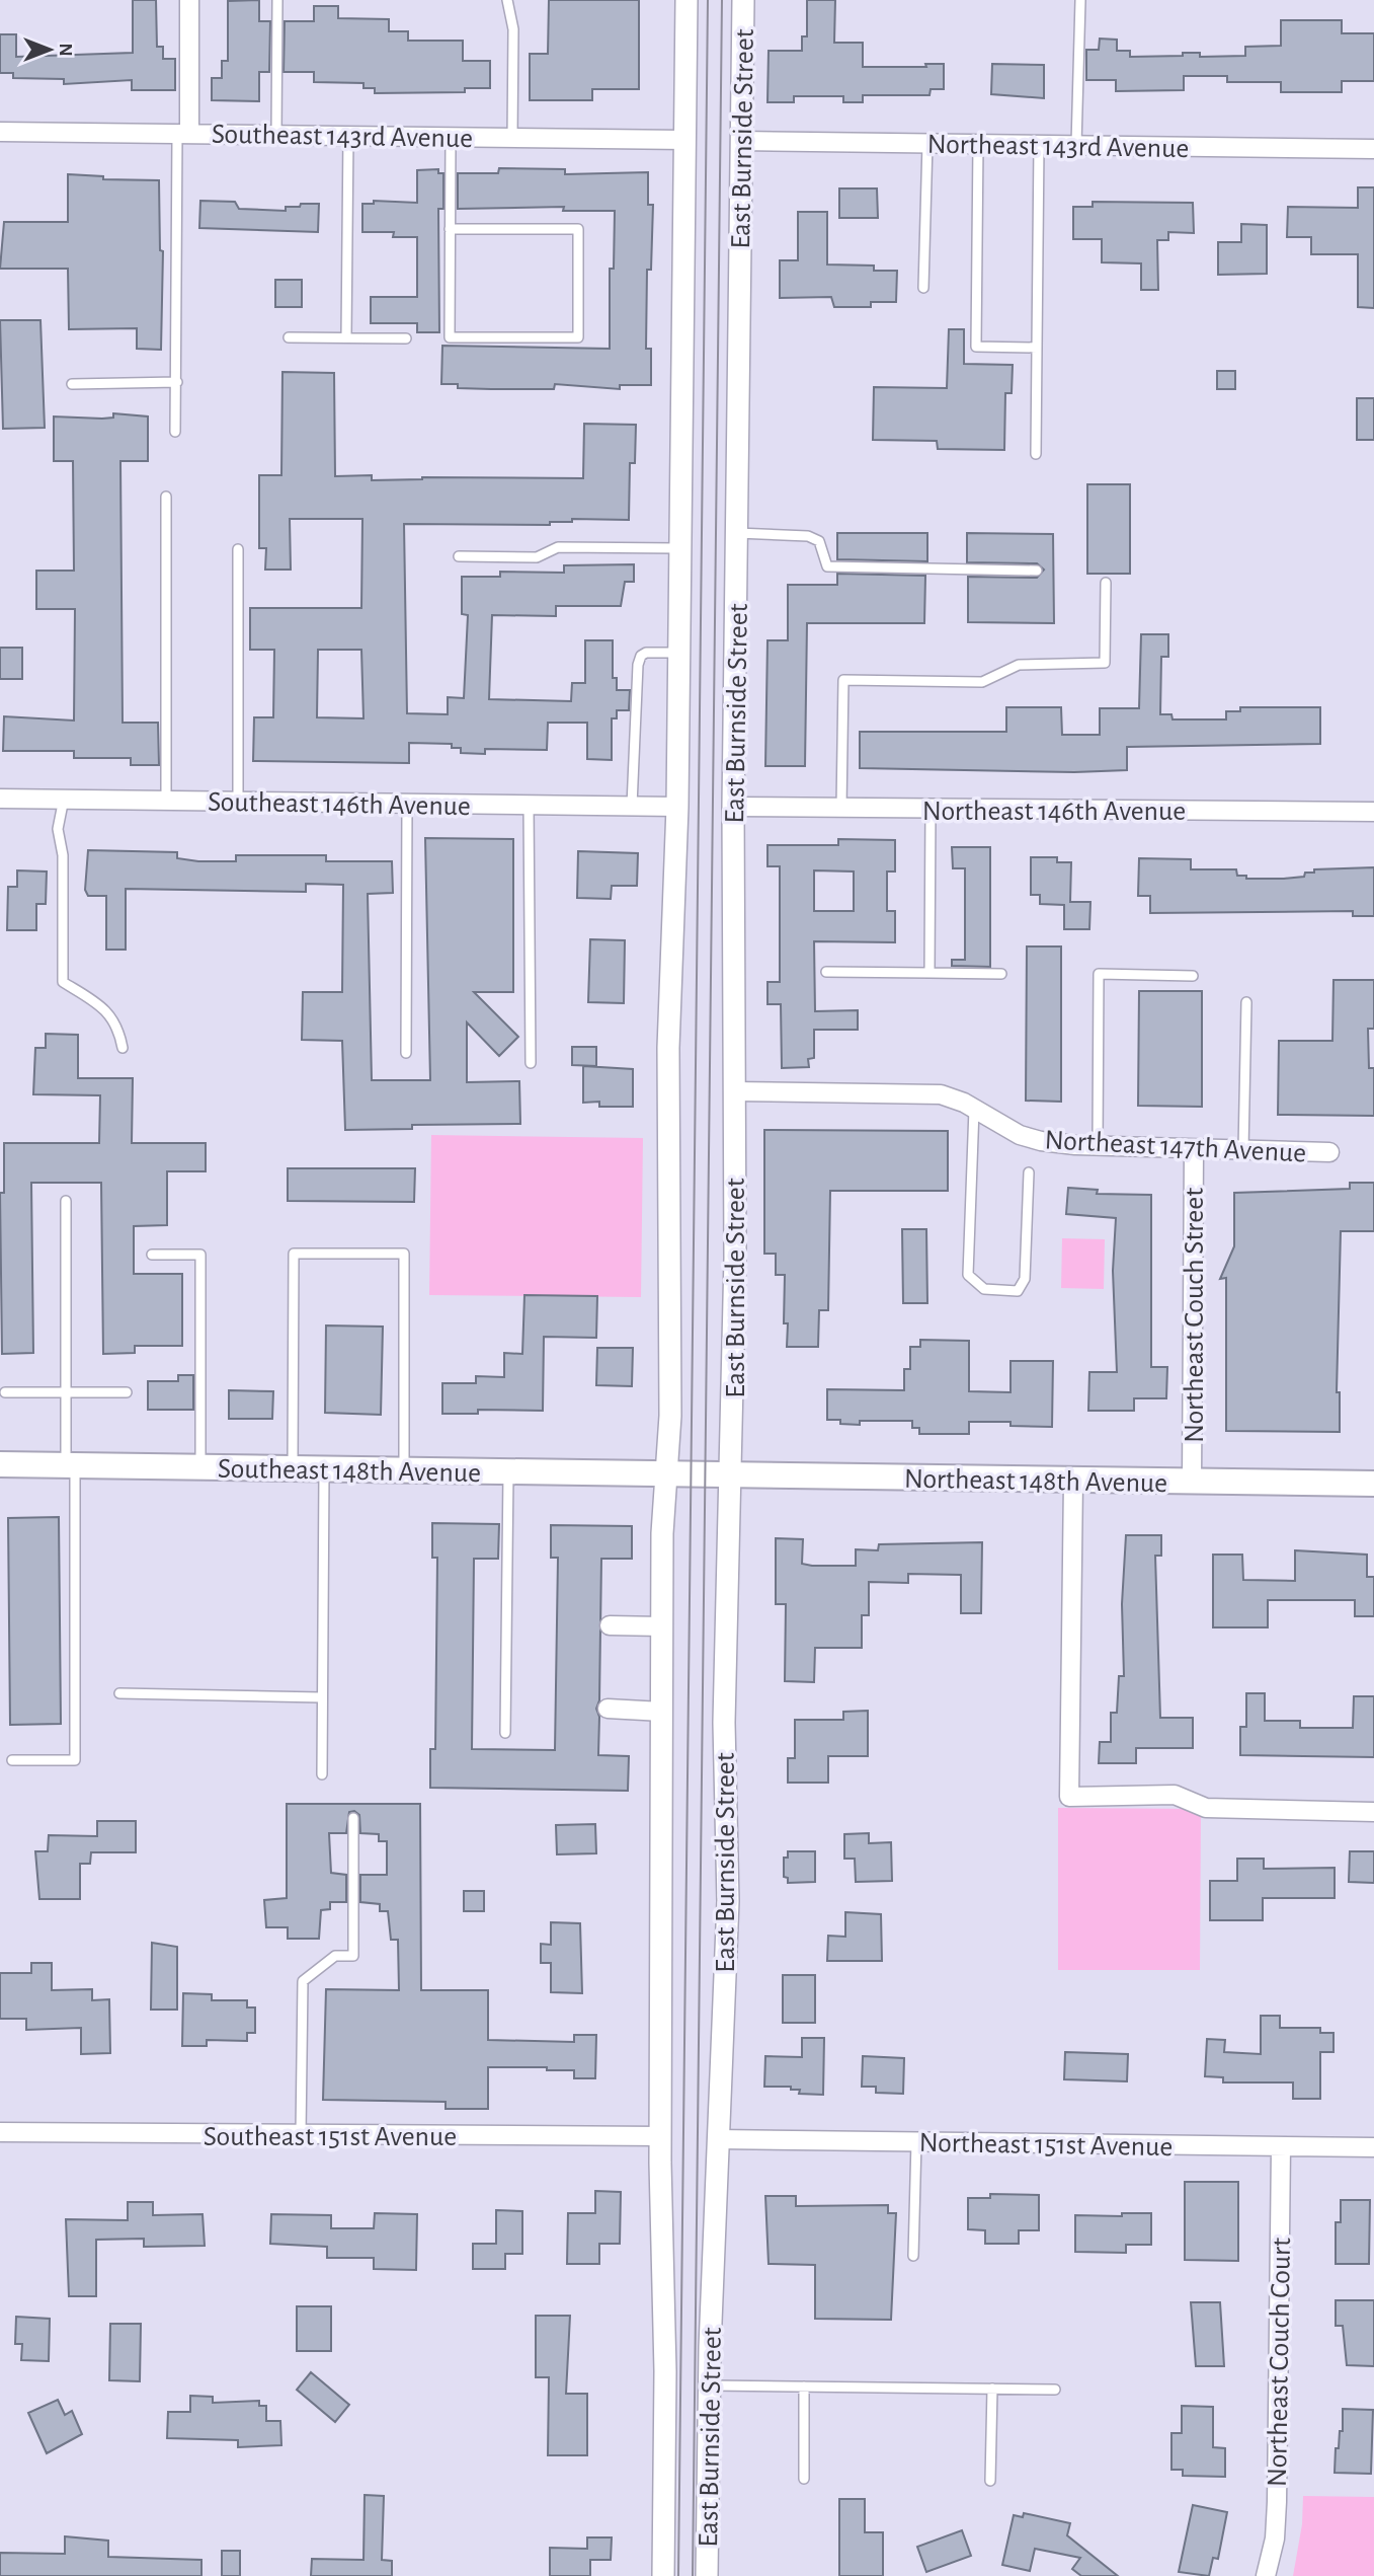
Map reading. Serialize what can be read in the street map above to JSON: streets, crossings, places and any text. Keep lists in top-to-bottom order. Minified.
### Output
{"streets":{"main road":["Southeast 148th Avenue","Northeast 148th Avenue"],"street":["Southeast 143rd Avenue","East Burnside Street","Northeast 143rd Avenue","Southeast 146th Avenue","Northeast 146th Avenue","Northeast 147th Avenue","Northeast Couch Street","Southeast 151st Avenue","Northeast 151st Avenue","Northeast Couch Court"]},"crossings":[["Southeast 143rd Avenue","East Burnside Street"],["East Burnside Street","Northeast 143rd Avenue"],["East Burnside Street","Southeast 146th Avenue"],["East Burnside Street","Northeast 146th Avenue"],["East Burnside Street","Northeast 147th Avenue"],["East Burnside Street","Southeast 148th Avenue"],["East Burnside Street","Northeast 148th Avenue"],["East Burnside Street","Southeast 151st Avenue"],["East Burnside Street","Northeast 151st Avenue"],["Northeast 147th Avenue","Northeast Couch Street"],["Northeast Couch Street","Northeast 148th Avenue"],["Southeast 148th Avenue","Northeast 148th Avenue"],["Northeast 151st Avenue","Northeast Couch Court"]],"north":"right"}
